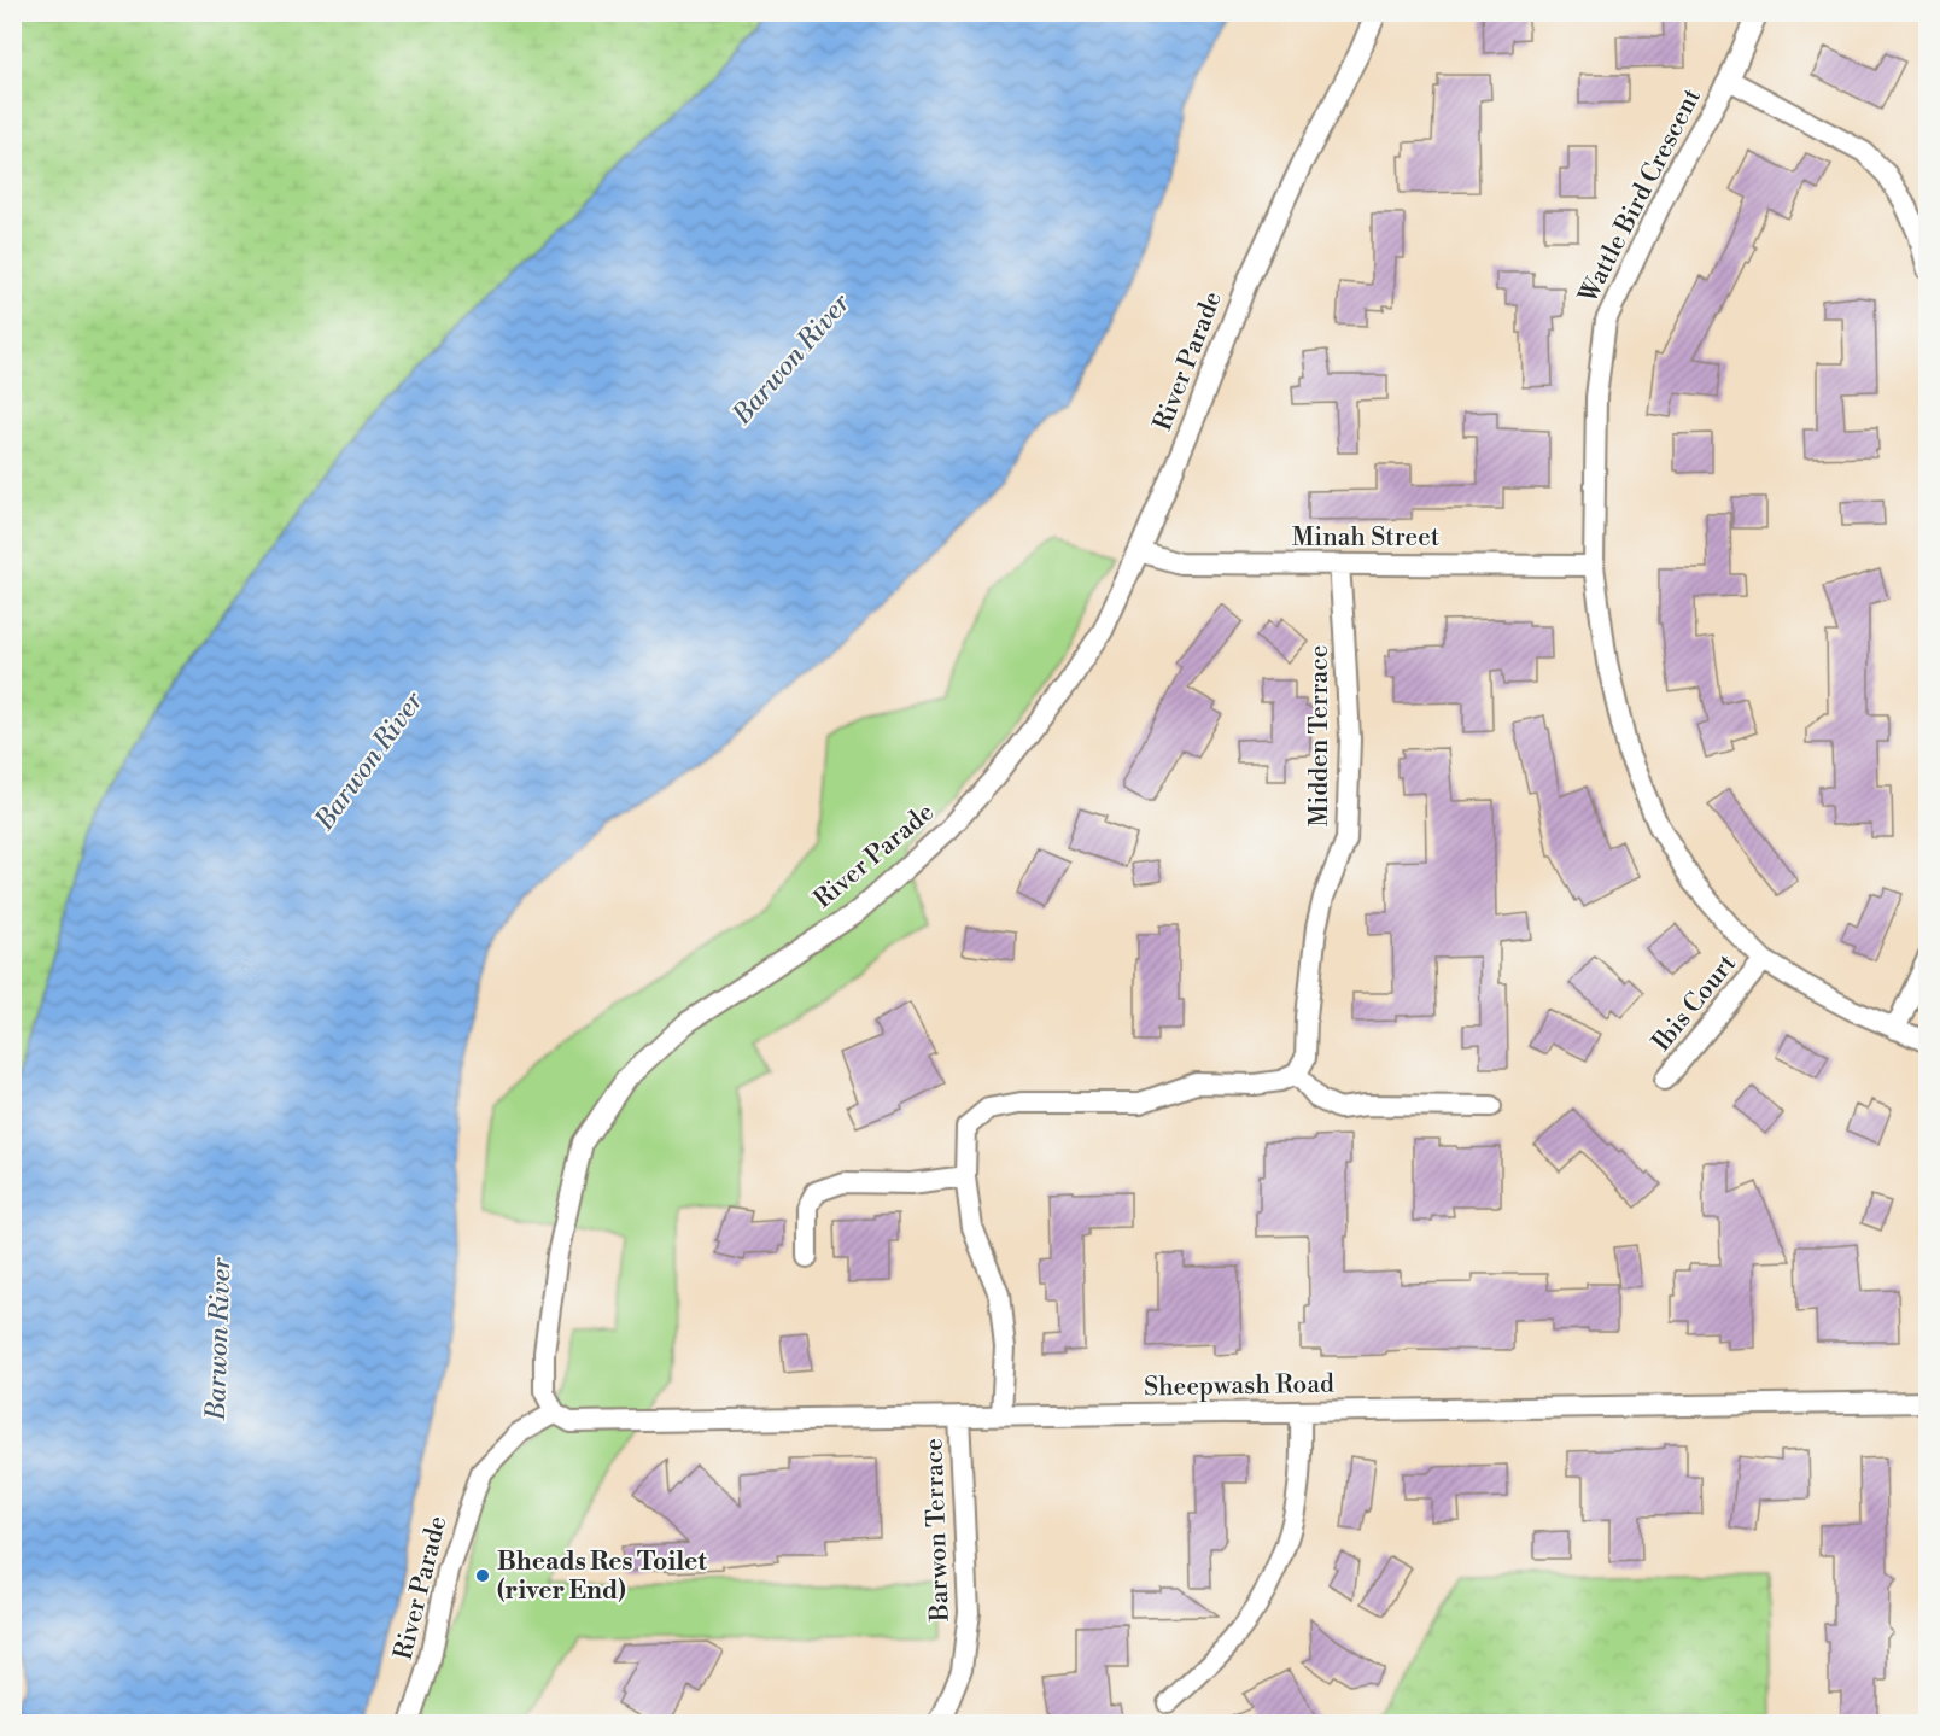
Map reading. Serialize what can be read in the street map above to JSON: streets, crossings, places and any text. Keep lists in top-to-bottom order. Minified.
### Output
{"streets":{"street":["Wattle Bird Crescent","River Parade","Minah Street","Midden Terrace","Ibis Court","Sheepwash Road","Barwon Terrace"]},"crossings":[["Wattle Bird Crescent","Minah Street"],["Wattle Bird Crescent","Ibis Court"],["River Parade","Minah Street"],["River Parade","Sheepwash Road"],["Minah Street","Midden Terrace"],["Sheepwash Road","Barwon Terrace"]],"water":["Barwon River"],"places":["Bheads Res Toilet (river End)"]}
